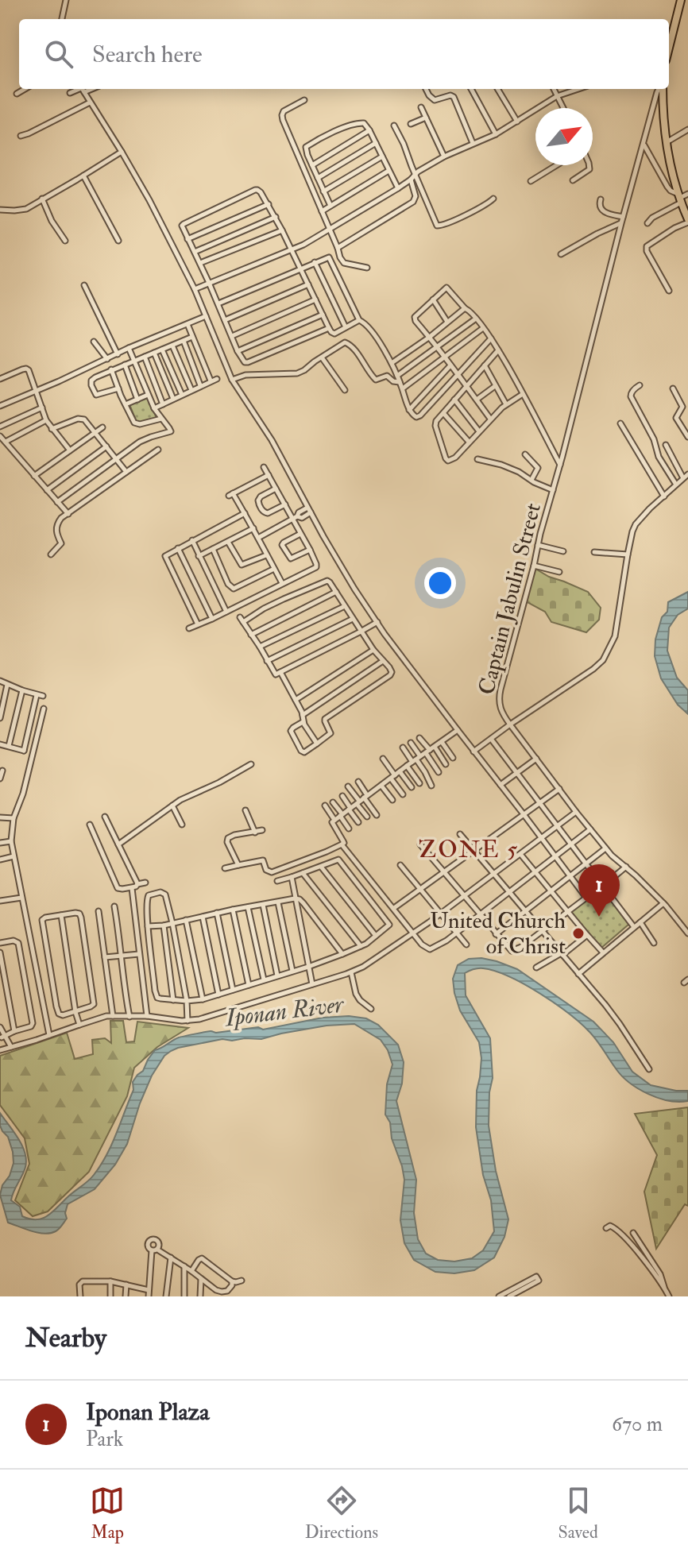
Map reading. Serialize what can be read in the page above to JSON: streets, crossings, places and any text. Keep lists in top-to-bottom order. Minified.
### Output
{"streets":{"street":["Captain Jabulin Street"]},"districts":["ZONE 5"],"water":["Iponan River"],"places":["United Church of Christ"],"north":"top right","page":{"search":"Search here","pins":"1","heading":"Nearby","list":[{"mark":"1","name":"Iponan Plaza","note":"Park","value":"670 m"}],"nav":["Map","Directions","Saved"]}}
